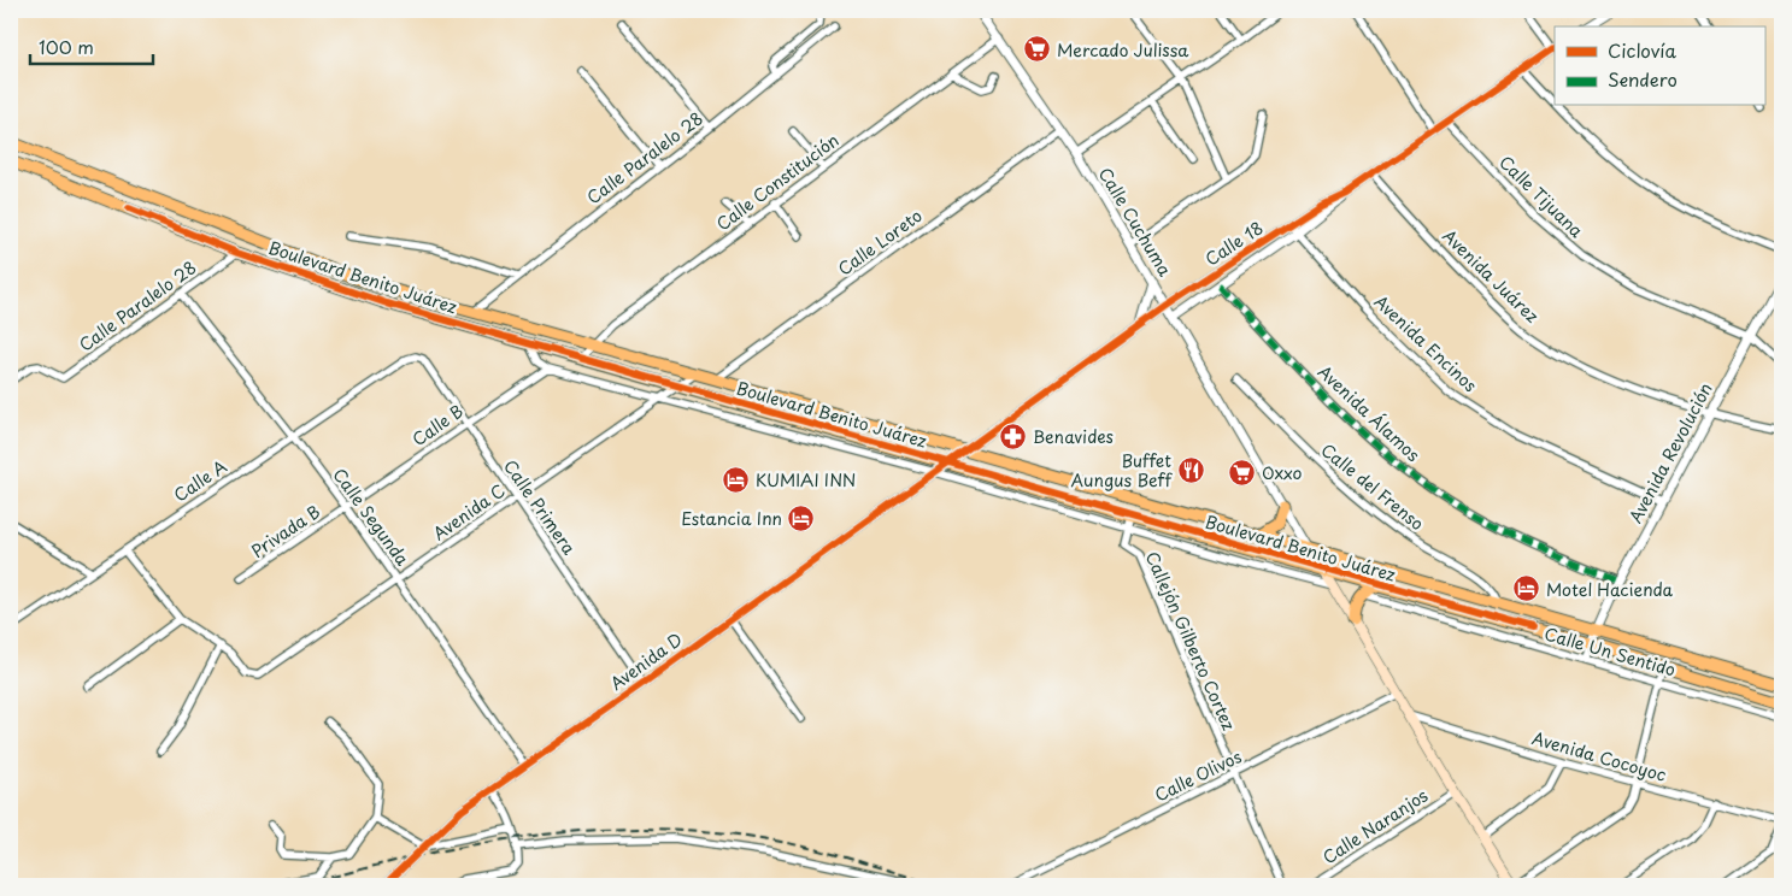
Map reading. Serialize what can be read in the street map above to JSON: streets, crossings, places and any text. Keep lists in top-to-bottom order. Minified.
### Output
{"streets":{"main road":["Boulevard Benito Juárez"],"street":["Calle Paralelo 28","Calle Constitución","Calle Tijuana","Calle Cuchuma","Calle Loreto","Calle 18","Avenida Juárez","Avenida Encinos","Avenida Álamos","Calle B","Avenida Revolución","Calle A","Calle del Frenso","Calle Primera","Avenida C","Calle Segunda","Privada B","Callejón Gilberto Cortez","Calle Un Sentido","Avenida D","Avenida Cocoyoc","Calle Olivos","Calle Naranjos"]},"crossings":[["Calle Paralelo 28","Boulevard Benito Juárez"],["Calle Paralelo 28","Calle Segunda"],["Calle Constitución","Calle Cuchuma"],["Calle Constitución","Boulevard Benito Juárez"],["Calle Tijuana","Calle 18"],["Calle Tijuana","Avenida Revolución"],["Calle Cuchuma","Calle Loreto"],["Calle Cuchuma","Calle 18"],["Calle Cuchuma","Boulevard Benito Juárez"],["Calle Loreto","Boulevard Benito Juárez"],["Calle 18","Avenida Juárez"],["Calle 18","Boulevard Benito Juárez"],["Calle 18","Avenida Encinos"],["Calle 18","Avenida Álamos"],["Calle 18","Avenida D"],["Avenida Juárez","Avenida Revolución"],["Boulevard Benito Juárez","Avenida Revolución"],["Boulevard Benito Juárez","Calle del Frenso"],["Boulevard Benito Juárez","Avenida C"],["Avenida Encinos","Avenida Revolución"],["Avenida Álamos","Avenida Revolución"],["Calle B","Calle Primera"],["Calle B","Calle Segunda"],["Calle B","Privada B"],["Calle A","Calle Primera"],["Calle A","Calle Segunda"],["Calle Primera","Avenida C"],["Calle Primera","Avenida D"],["Avenida C","Calle Segunda"],["Calle Segunda","Privada B"],["Calle Segunda","Avenida D"],["Callejón Gilberto Cortez","Calle Olivos"]],"places":{"supermarket":["Mercado Julissa","Oxxo"],"pharmacy":["Benavides"],"restaurant":["Buffet Aungus Beff"],"hotel":["KUMIAI INN","Estancia Inn","Motel Hacienda"]},"legend":["Ciclovía","Sendero"],"scale_bar":"100 m"}
